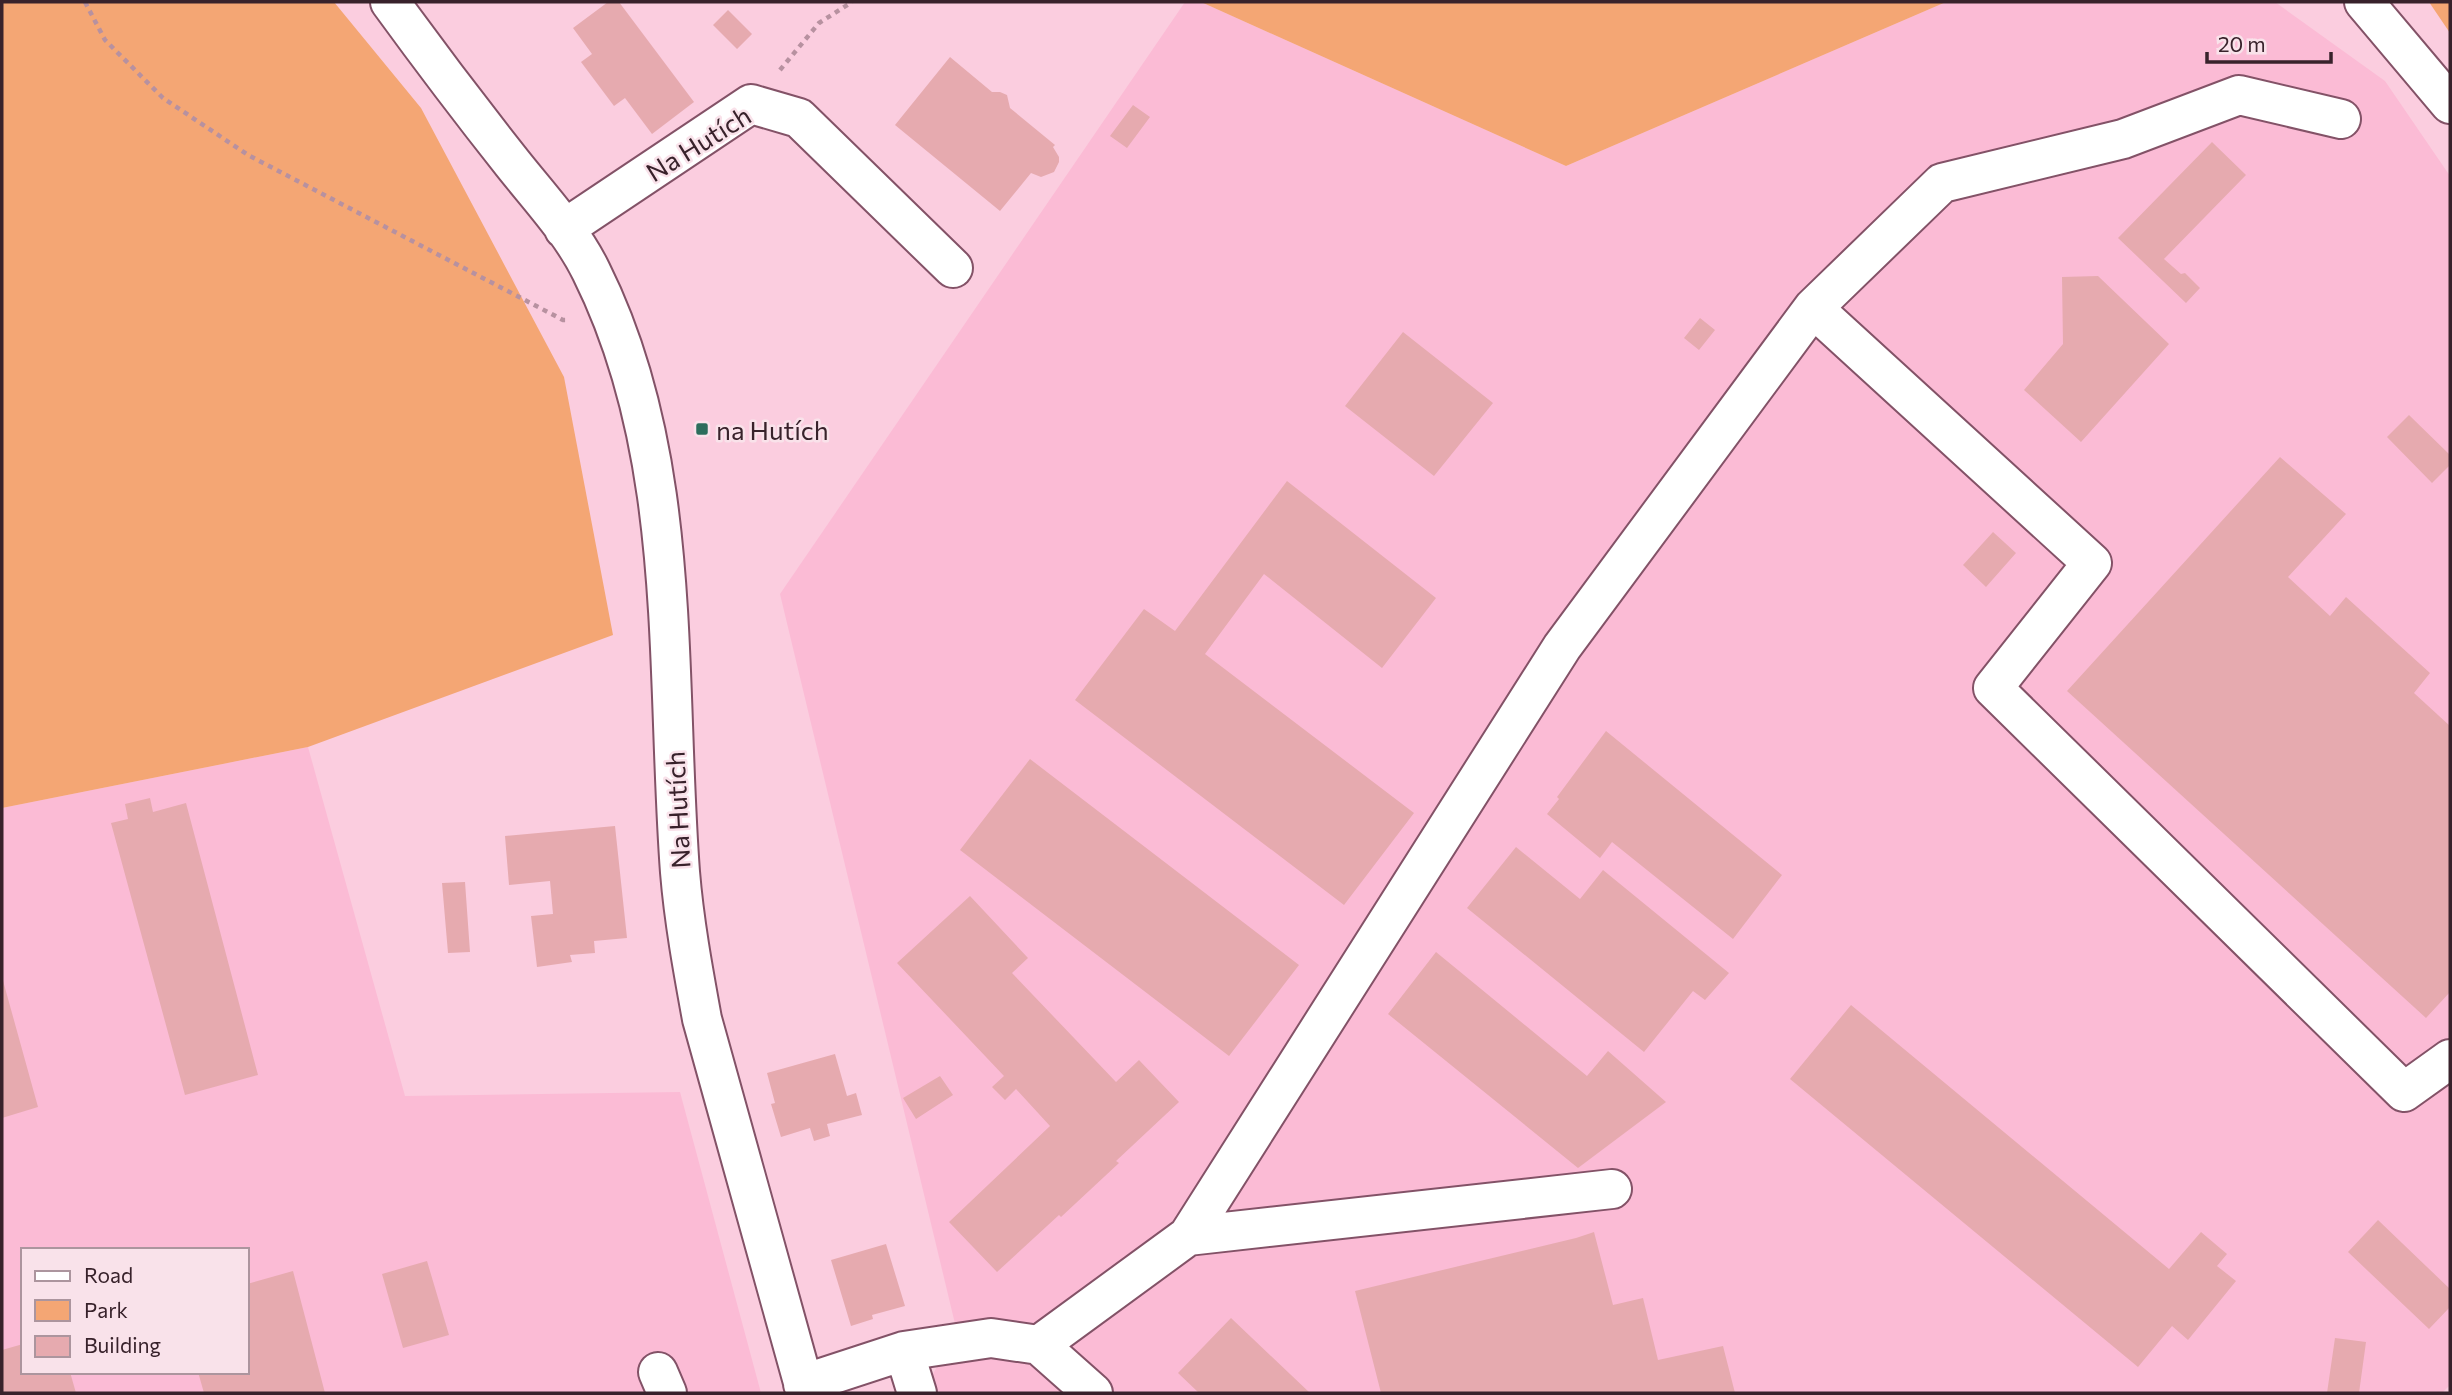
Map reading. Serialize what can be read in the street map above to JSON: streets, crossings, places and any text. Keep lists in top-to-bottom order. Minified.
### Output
{"streets":{"street":["Na Hutích"]},"places":{"transit":["na Hutích"]},"legend":["Road","Park","Building"],"scale_bar":"20 m"}
